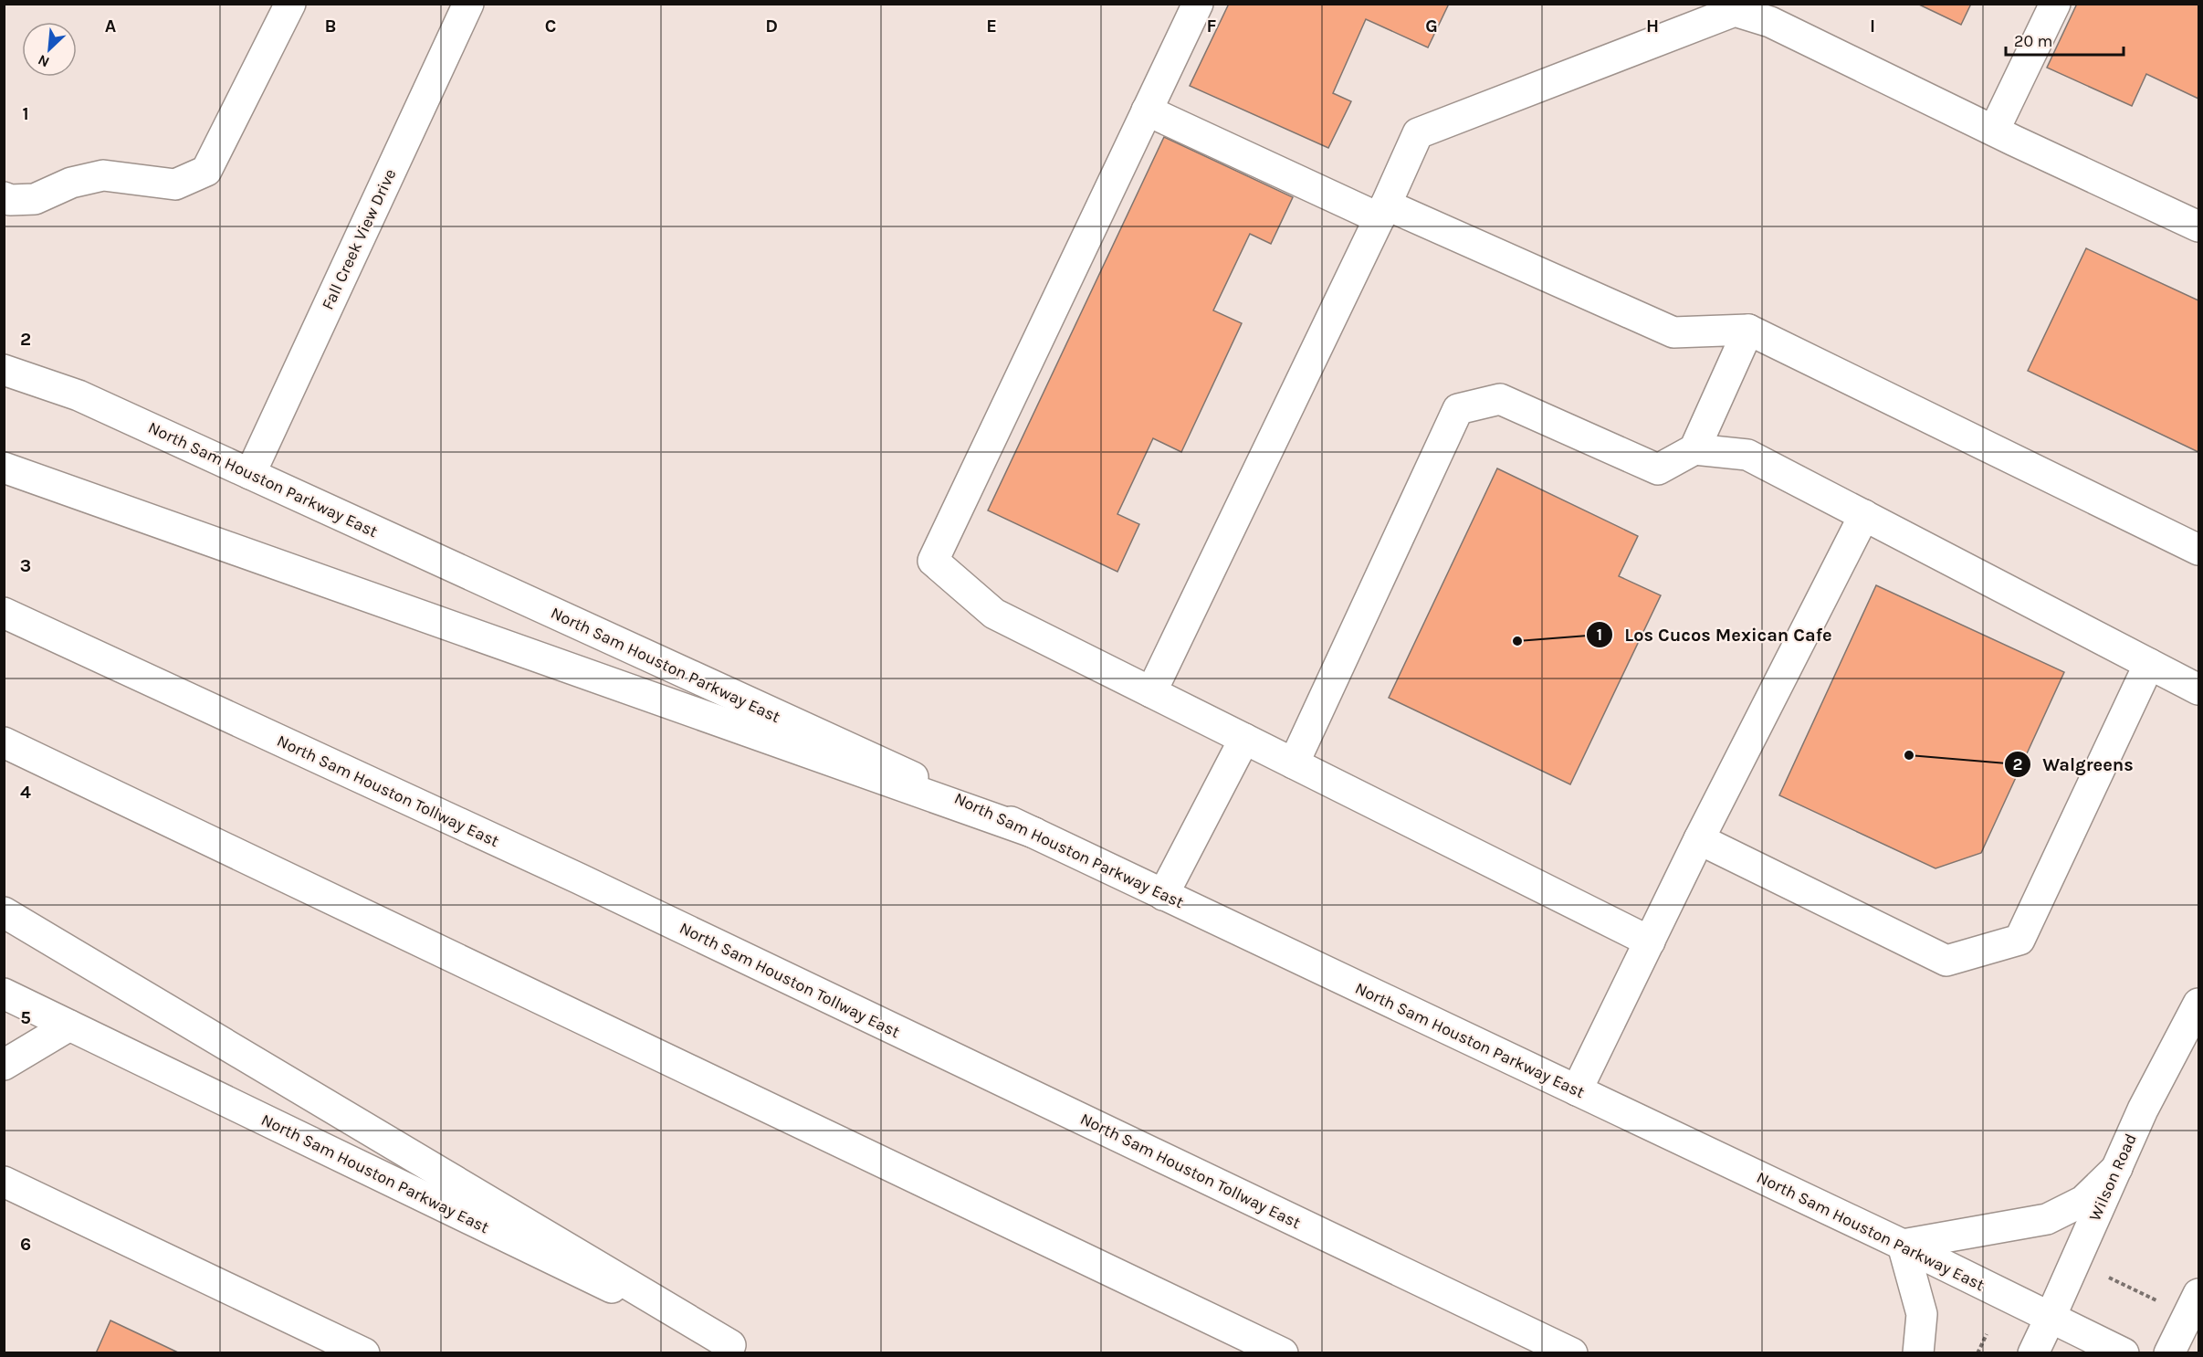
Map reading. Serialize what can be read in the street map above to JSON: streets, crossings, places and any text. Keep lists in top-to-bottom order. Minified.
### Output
{"streets":{"main road":["Fall Creek View Drive","North Sam Houston Parkway East","North Sam Houston Tollway East","Wilson Road"]},"crossings":[["Fall Creek View Drive","North Sam Houston Parkway East"],["North Sam Houston Parkway East","Wilson Road"]],"places":["Los Cucos Mexican Cafe","Walgreens"],"scale_bar":"20 m","north":"bottom left","grid":{"columns":["A","B","C","D","E","F","G","H","I"],"rows":["1","2","3","4","5","6"]}}
